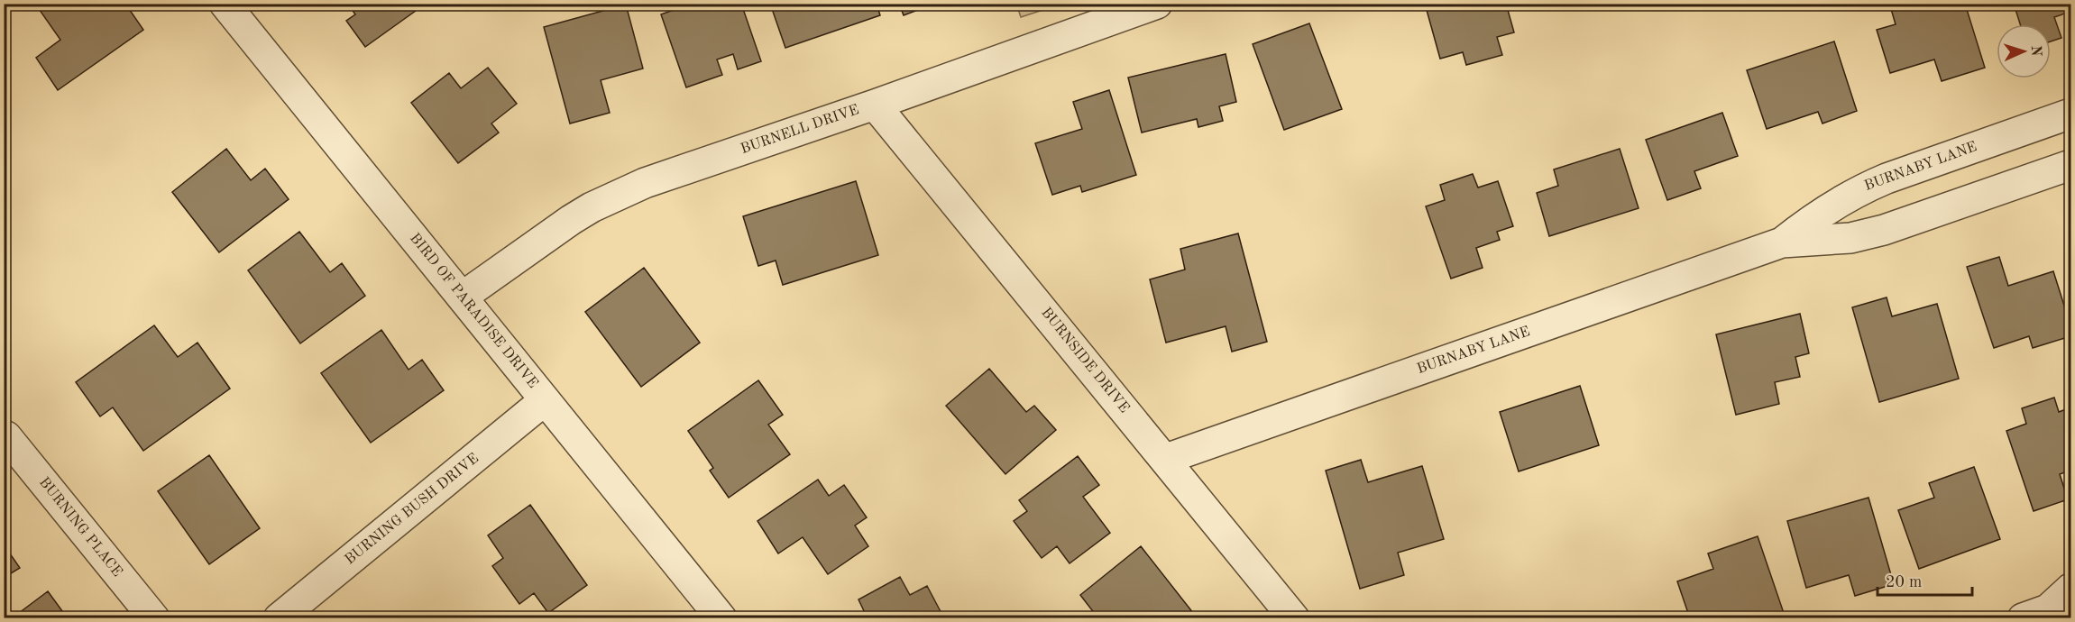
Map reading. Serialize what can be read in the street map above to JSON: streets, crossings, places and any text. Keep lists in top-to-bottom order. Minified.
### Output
{"streets":{"street":["BURNELL DRIVE","BURNABY LANE","BIRD OF PARADISE DRIVE","BURNSIDE DRIVE","BURNING BUSH DRIVE","BURNING PLACE"]},"crossings":[["BURNELL DRIVE","BIRD OF PARADISE DRIVE"],["BURNELL DRIVE","BURNSIDE DRIVE"],["BURNABY LANE","BURNSIDE DRIVE"],["BIRD OF PARADISE DRIVE","BURNING BUSH DRIVE"]],"scale_bar":"20 m","north":"right"}
